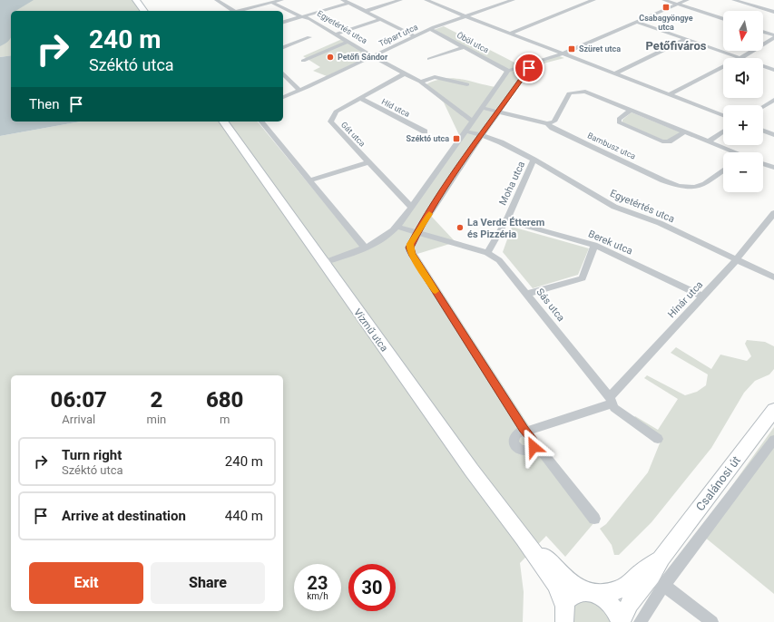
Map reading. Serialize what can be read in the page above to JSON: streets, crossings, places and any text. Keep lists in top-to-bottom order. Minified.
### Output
{"streets":{"main road":["Vízmű utca","Csalánosi út"],"street":["Egyetértés utca","Tópart utca","Öböl utca","Híd utca","Gát utca","Bambusz utca","Moha utca","Berek utca","Hínár utca","Sás utca"]},"crossings":[["Egyetértés utca","Tópart utca"],["Egyetértés utca","Gát utca"],["Egyetértés utca","Moha utca"],["Egyetértés utca","Hínár utca"],["Tópart utca","Öböl utca"],["Híd utca","Gát utca"],["Moha utca","Berek utca"],["Moha utca","Sás utca"],["Berek utca","Hínár utca"],["Hínár utca","Sás utca"]],"districts":["Petőfiváros"],"places":{"transit":["Csabagyöngye utca","Szüret utca","Széktó utca"],"other":["Petőfi Sándor","La Verde Étterem és Pizzéria"]},"north":"bottom","page":{"map_buttons":["+","−"],"turn":["240 m","Széktó utca"],"then":"Then","eta":["06:07","Arrival","2","min","680","m"],"list":[{"name":"Turn right","note":"Széktó utca","value":"240 m"},{"name":"Arrive at destination","value":"440 m"}],"buttons":["Exit","Share"],"speed":"23 km/h","limit":"30"}}
